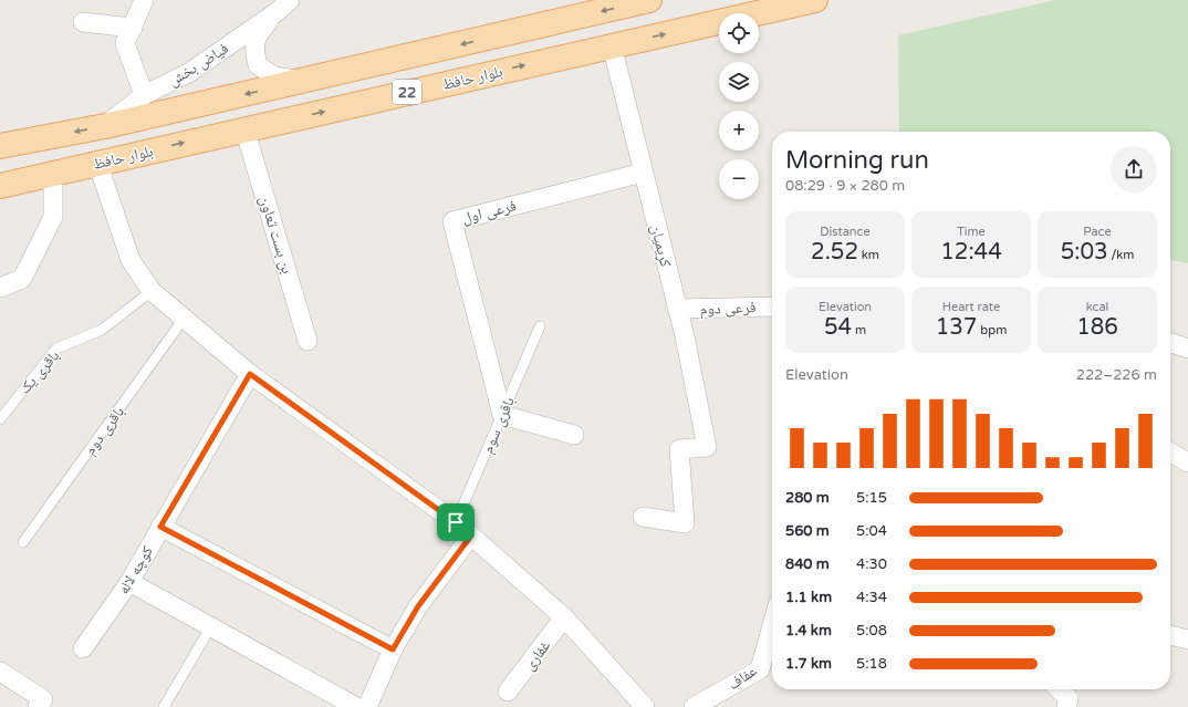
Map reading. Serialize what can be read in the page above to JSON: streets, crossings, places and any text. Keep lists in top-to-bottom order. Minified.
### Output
{"streets":{"main road":["بلوار حافظ","22"],"street":["فیاض بخش","فرعی اول","بن‌ بست تعاون","کریمیان","فرعی دوم","کوچه لاله","غفاری","عفاف"],"lane":["باقری یک","باقری سوم","باقری دوم"]},"crossings":[["فیاض بخش","22"],["بلوار حافظ","بن‌ بست تعاون"],["بلوار حافظ","کریمیان"],["فرعی اول","کریمیان"],["فرعی اول","باقری سوم"],["کریمیان","فرعی دوم"]],"page":{"map_buttons":["+","−"],"heading":["Morning run","08:29 · 9 × 280 m"],"stats":[["Distance","2.52 km"],["Time","12:44"],["Pace","5:03 /km"],["Elevation","54 m"],["Heart rate","137 bpm"],["kcal","186"]],"chart":["Elevation","222–226 m"],"list":[{"name":"280 m","note":"5:15"},{"name":"560 m","note":"5:04"},{"name":"840 m","note":"4:30"},{"name":"1.1 km","note":"4:34"},{"name":"1.4 km","note":"5:08"},{"name":"1.7 km","note":"5:18"}]}}
